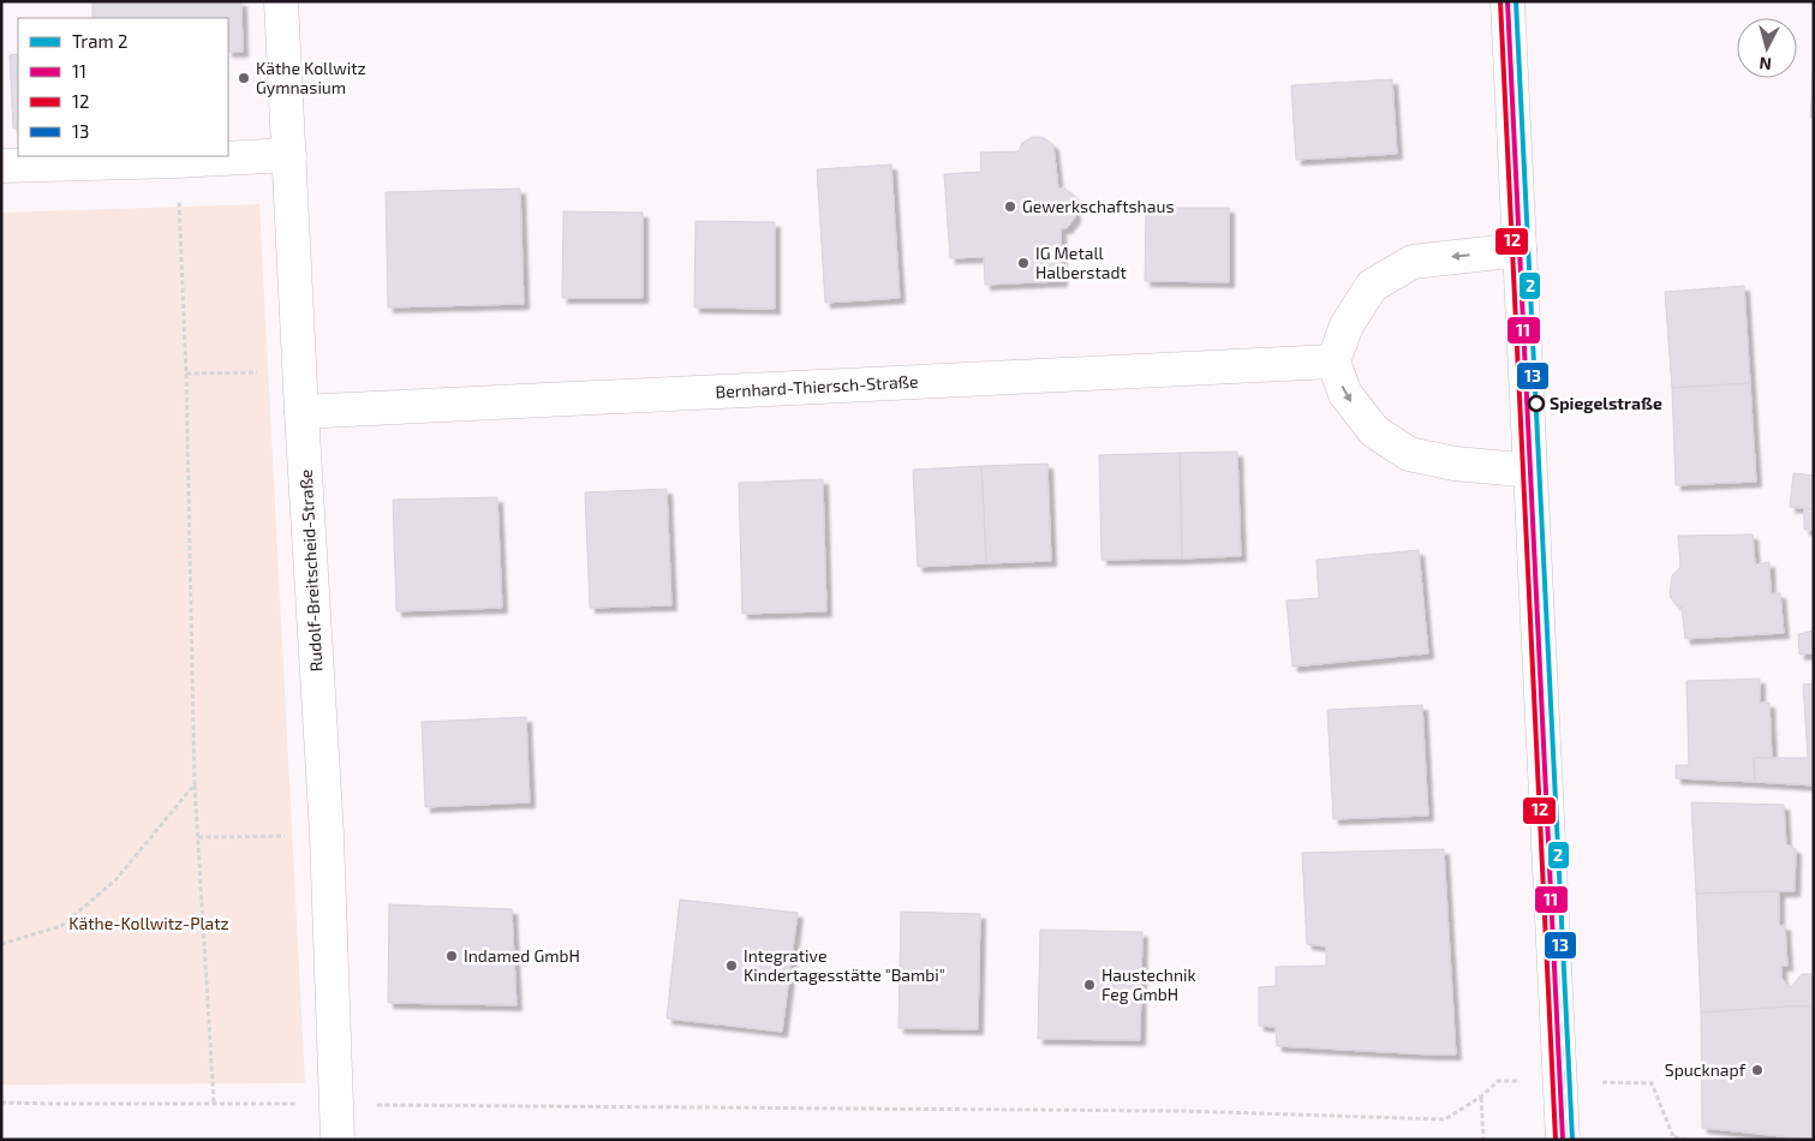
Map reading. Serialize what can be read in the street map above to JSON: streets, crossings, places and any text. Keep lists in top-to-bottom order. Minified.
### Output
{"streets":{"street":["Bernhard-Thiersch-Straße","Rudolf-Breitscheid-Straße"]},"crossings":[["Bernhard-Thiersch-Straße","Rudolf-Breitscheid-Straße"]],"parks":["Käthe-Kollwitz-Platz"],"places":["Käthe Kollwitz Gymnasium","Gewerkschaftshaus","IG Metall Halberstadt","Spiegelstraße","Indamed GmbH","Integrative Kindertagesstätte \"Bambi\"","Haustechnik Feg GmbH","Spucknapf"],"lines":["tram line 2","transit line 11","transit line 12","transit line 13"],"legend":["Tram 2","11","12","13"],"north":"bottom"}
